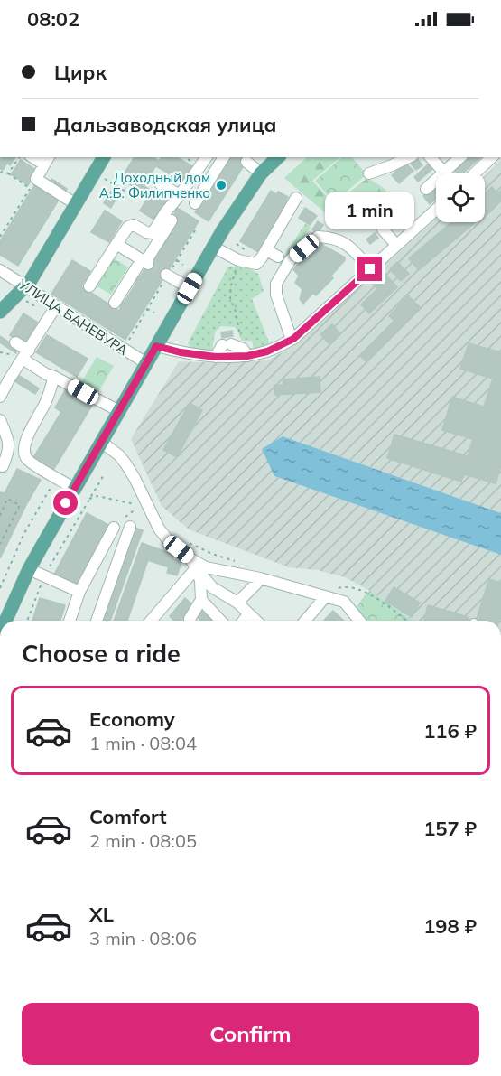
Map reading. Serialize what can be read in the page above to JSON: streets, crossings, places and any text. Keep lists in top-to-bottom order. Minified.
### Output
{"streets":{"street":["УЛИЦА БАНЕВУРА"]},"places":["Доходный дом А.Б. Филипченко"],"page":{"status":"08:02","banner":["Цирк","Дальзаводская улица"],"bubble":"1 min","heading":"Choose a ride","list":[{"name":"Economy","note":"1 min · 08:04","value":"116 ₽"},{"name":"Comfort","note":"2 min · 08:05","value":"157 ₽"},{"name":"XL","note":"3 min · 08:06","value":"198 ₽"}],"buttons":"Confirm"}}
